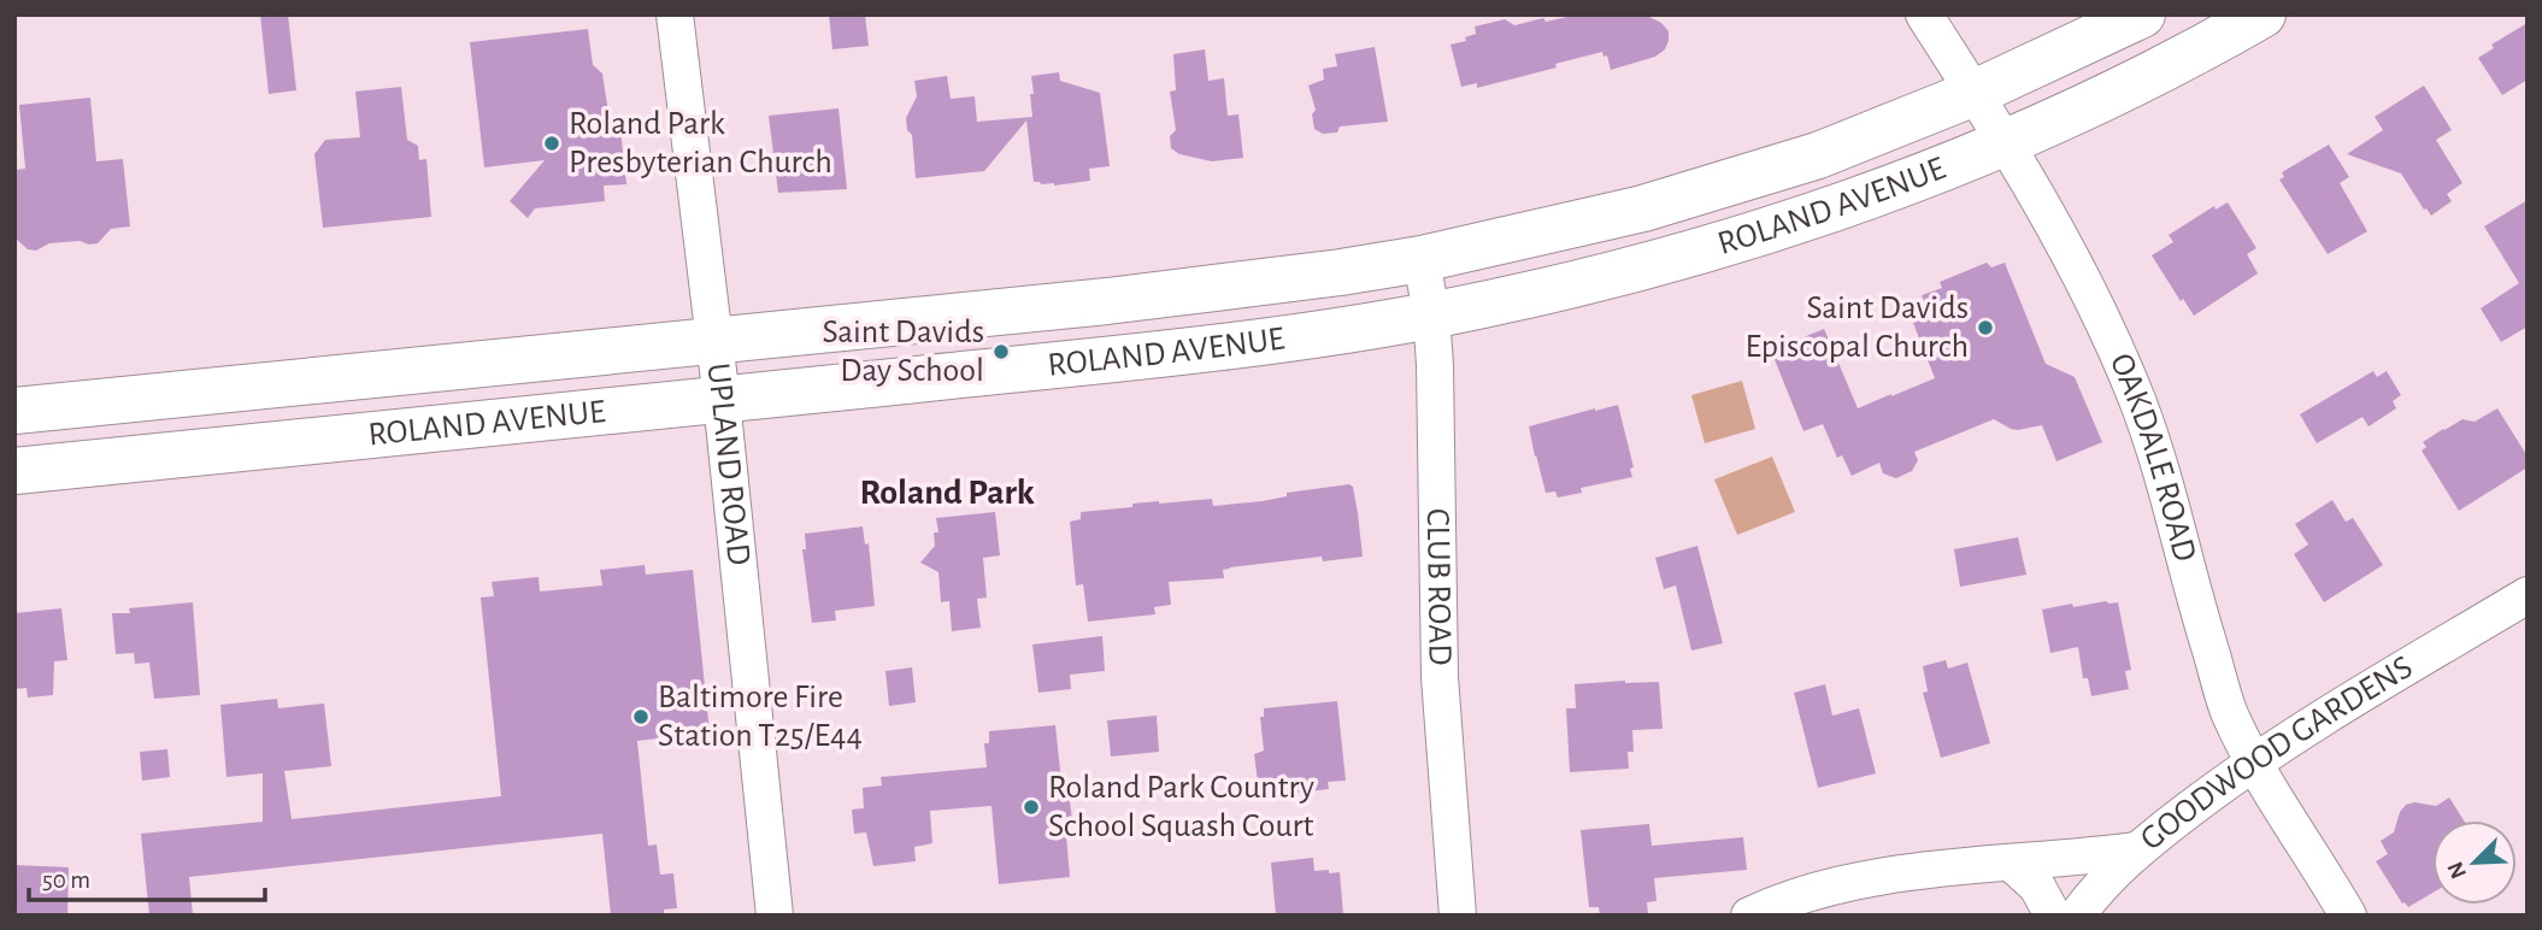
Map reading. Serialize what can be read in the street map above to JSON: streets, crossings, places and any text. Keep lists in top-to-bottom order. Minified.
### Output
{"streets":{"main road":["ROLAND AVENUE"],"street":["OAKDALE ROAD","UPLAND ROAD","CLUB ROAD","GOODWOOD GARDENS"]},"crossings":[["ROLAND AVENUE","OAKDALE ROAD"],["ROLAND AVENUE","UPLAND ROAD"],["ROLAND AVENUE","CLUB ROAD"],["OAKDALE ROAD","GOODWOOD GARDENS"]],"districts":["Roland Park"],"places":["Roland Park Presbyterian Church","Saint Davids Episcopal Church","Saint Davids Day School","Baltimore Fire Station T25/E44","Roland Park Country School Squash Court"],"scale_bar":"50 m","north":"bottom left"}
